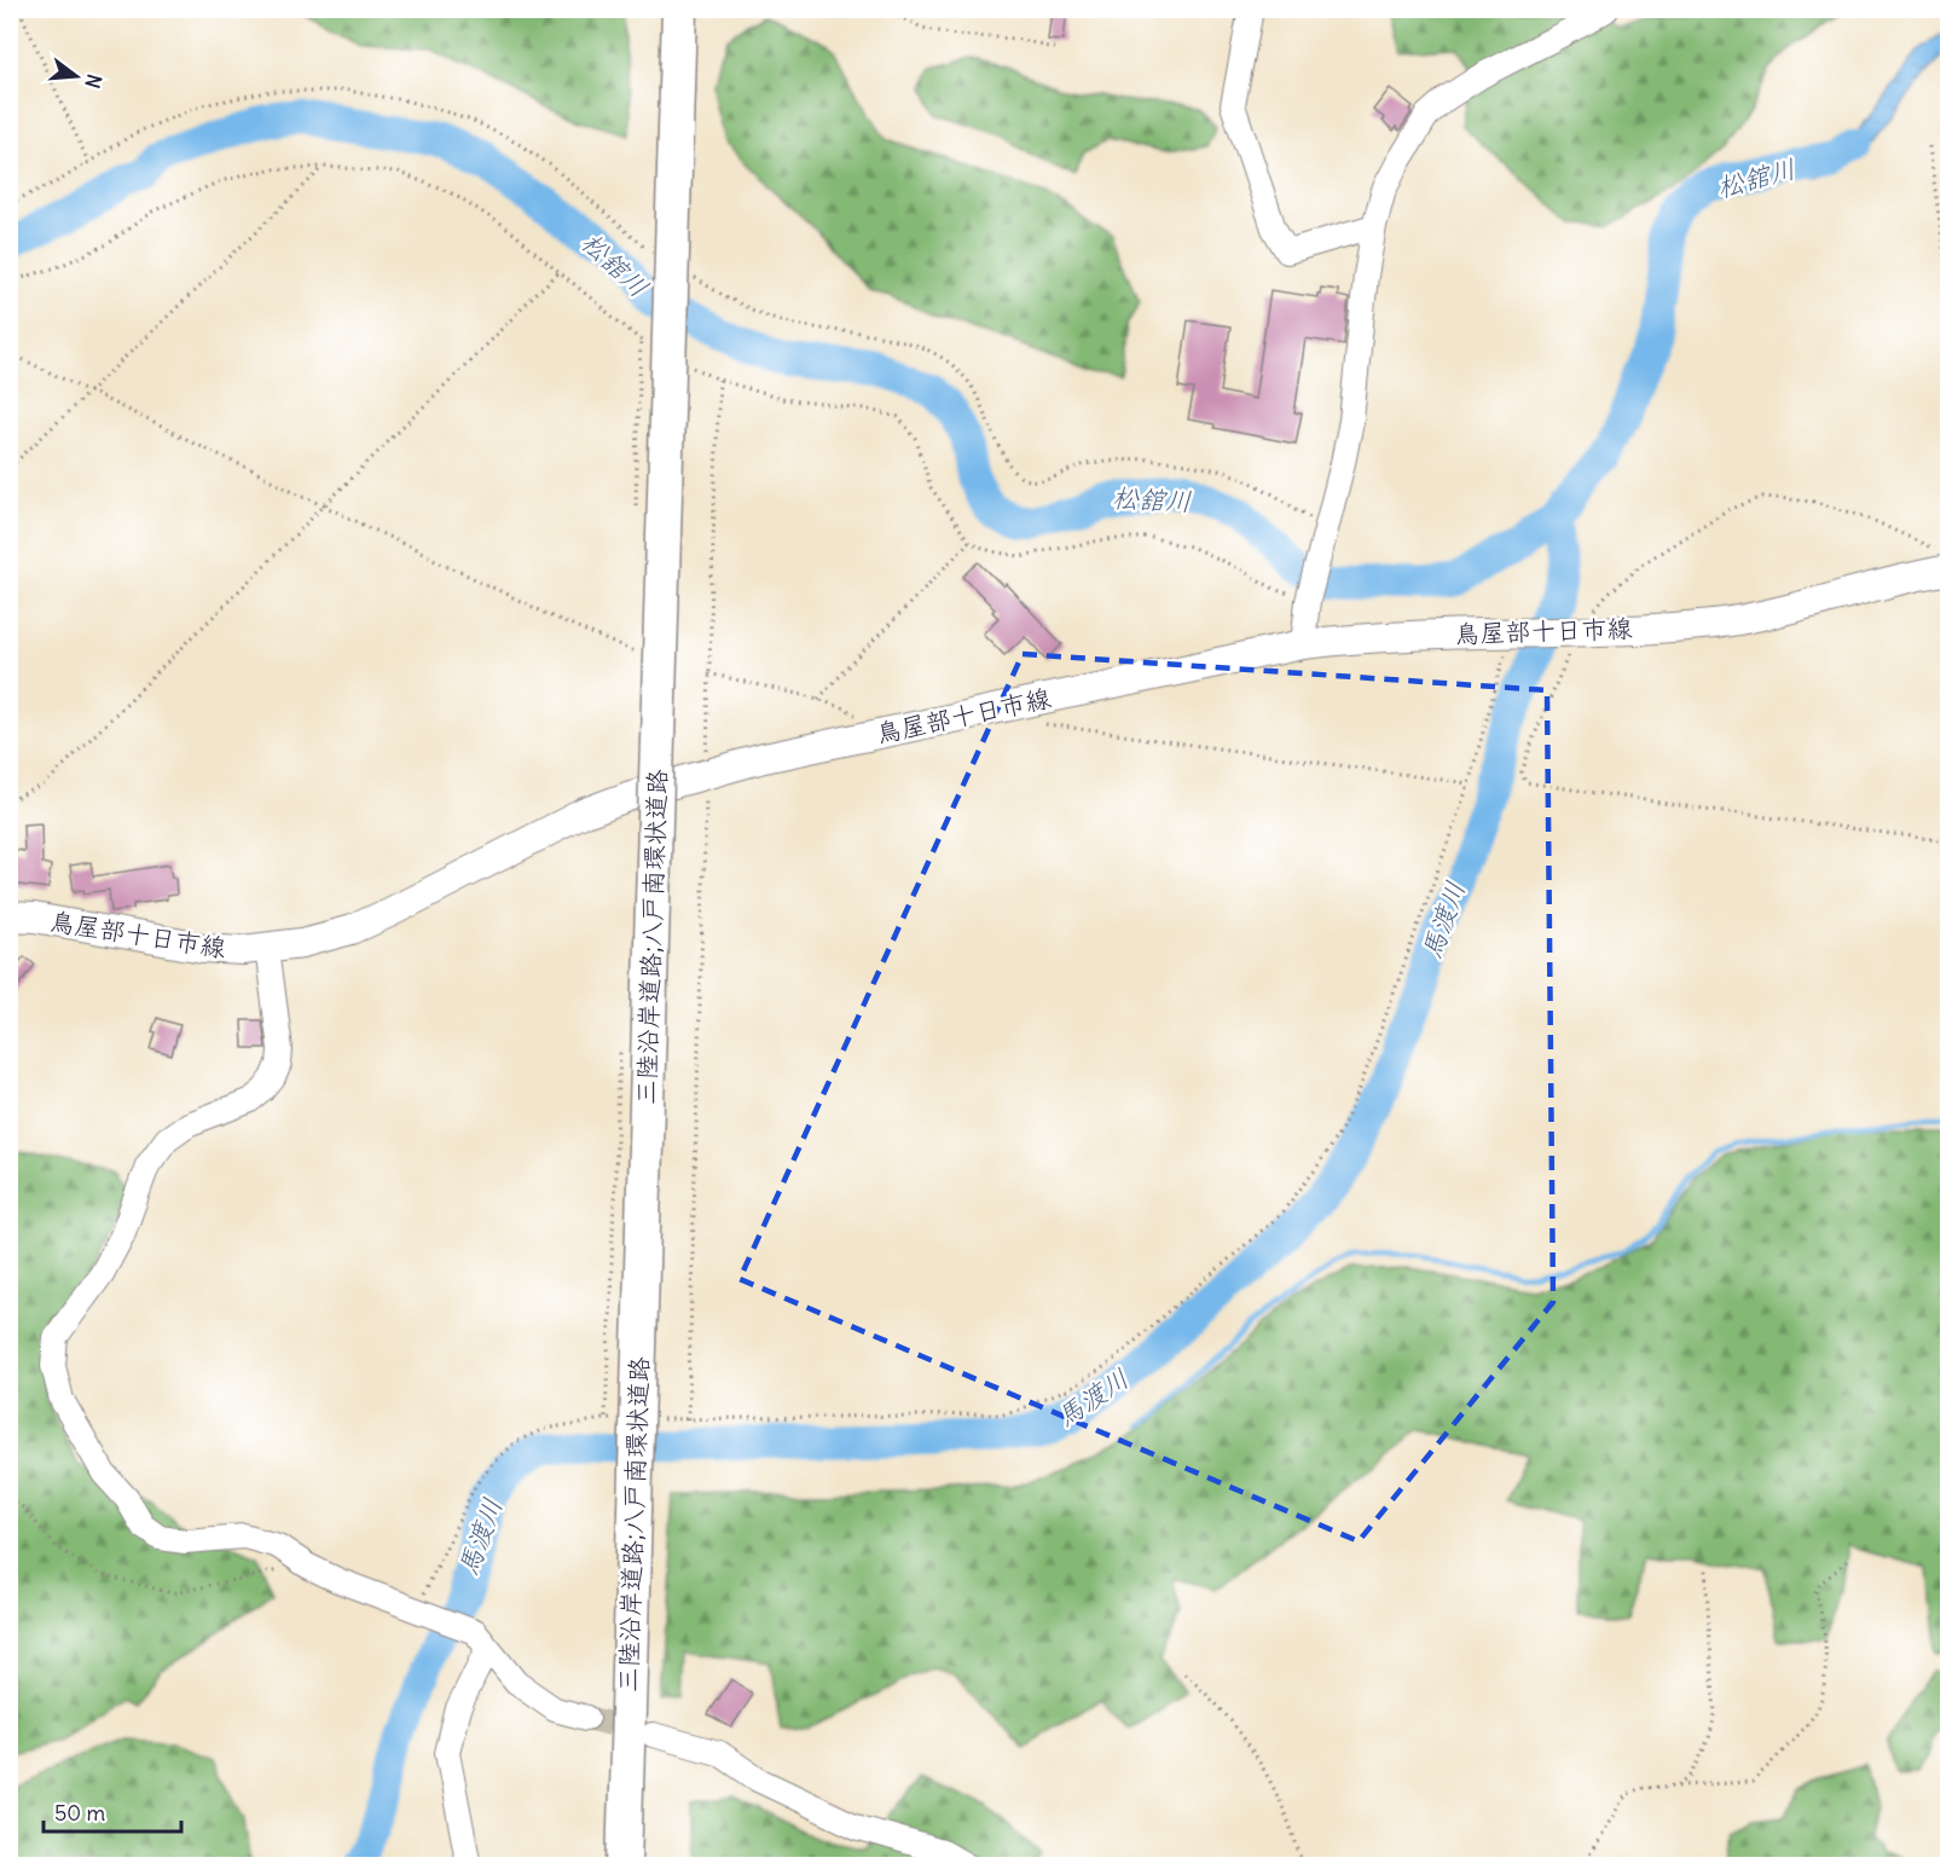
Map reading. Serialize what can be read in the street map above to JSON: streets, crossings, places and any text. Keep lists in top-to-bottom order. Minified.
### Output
{"streets":{"highway":["三陸沿岸道路;八戸南環状道路"],"main road":["鳥屋部十日市線"]},"water":["松舘川","馬渡川"],"scale_bar":"50 m","north":"right"}
